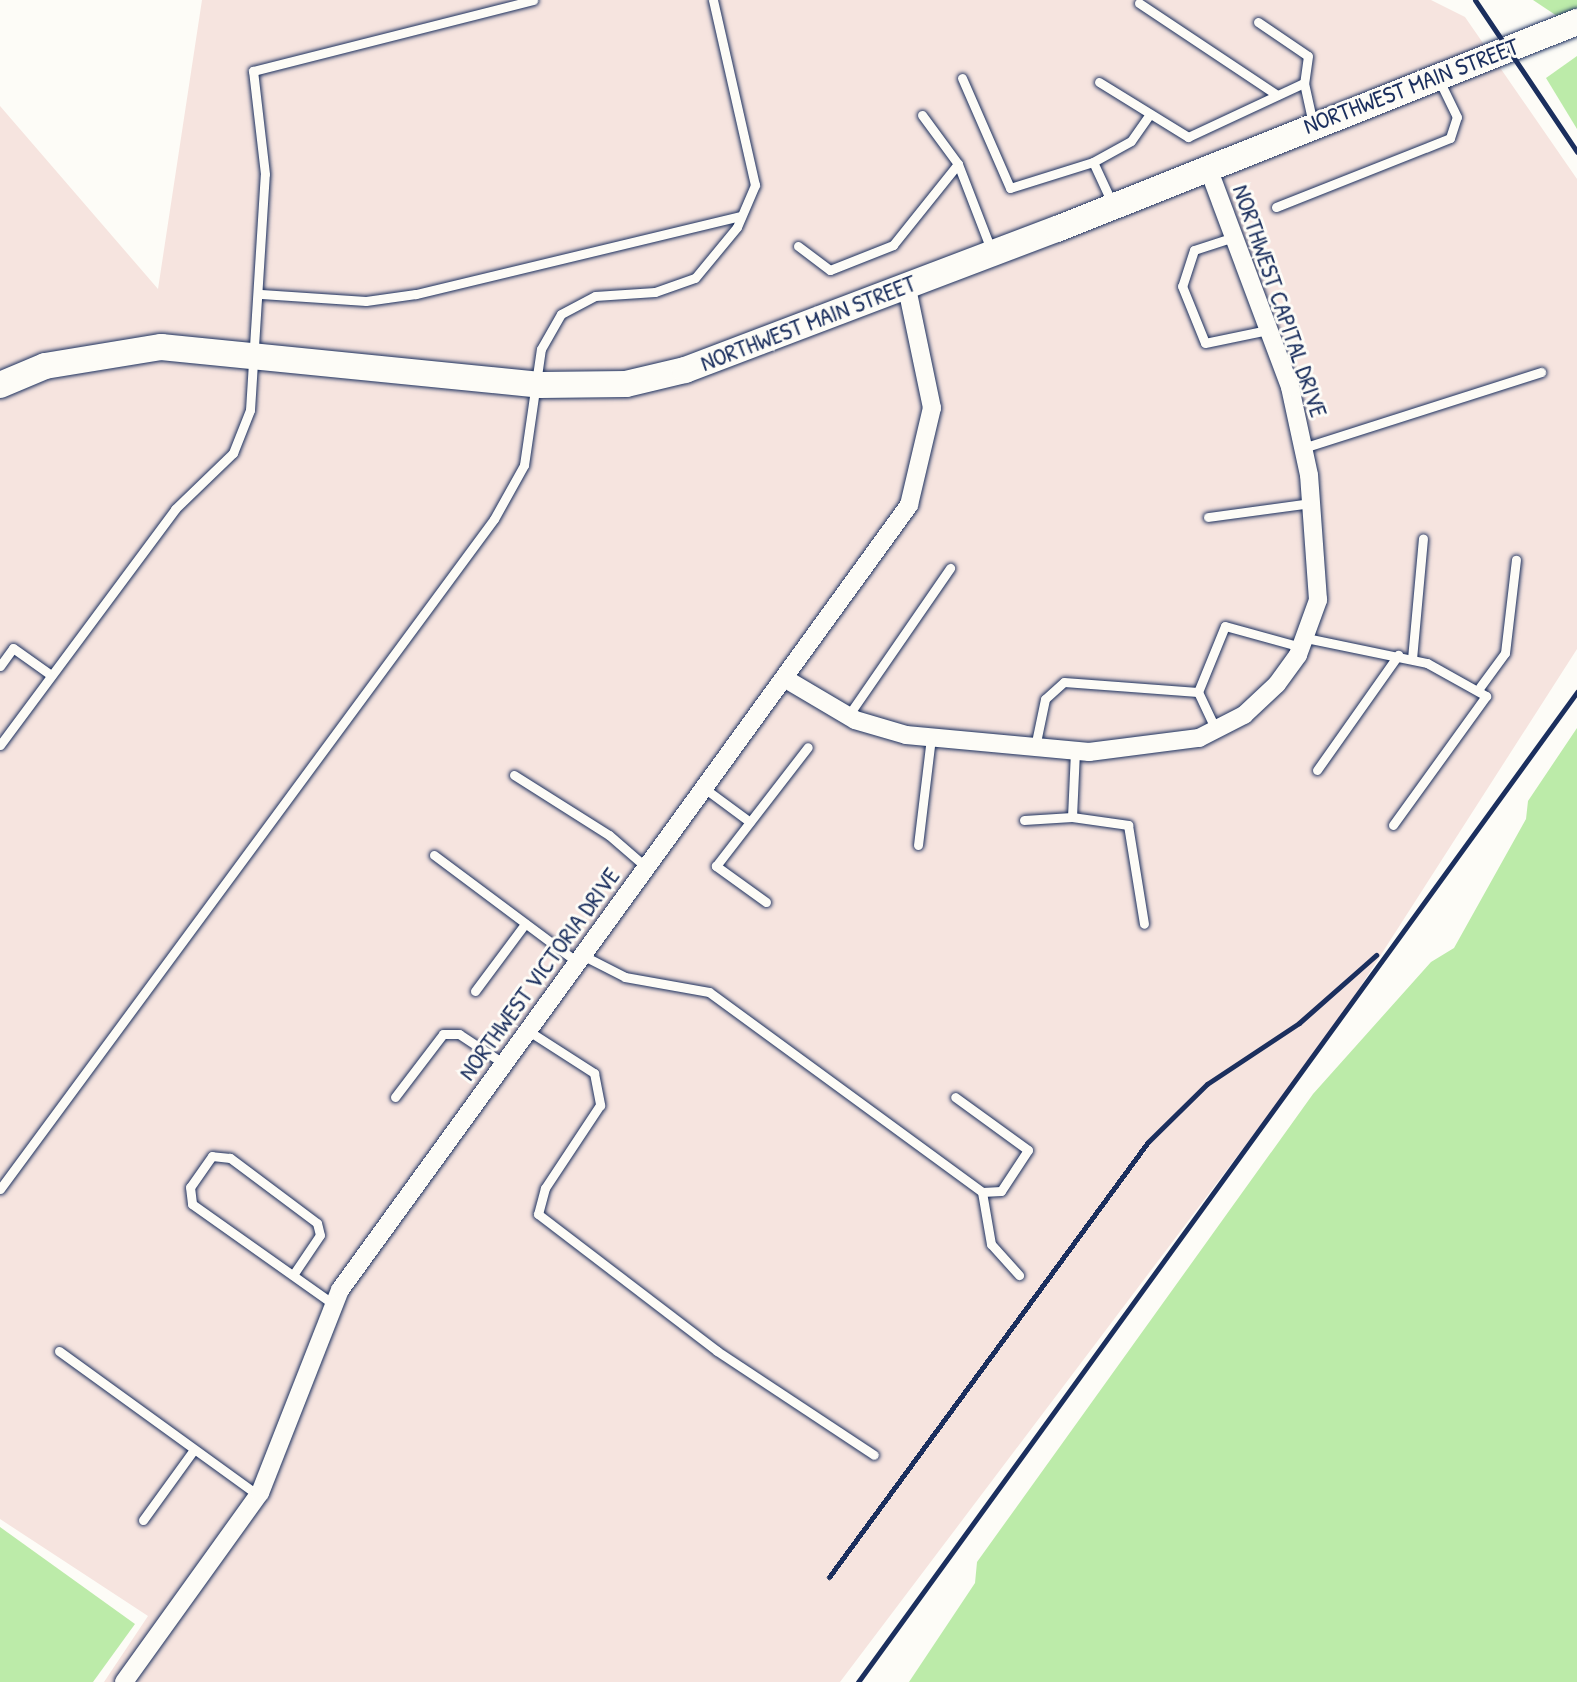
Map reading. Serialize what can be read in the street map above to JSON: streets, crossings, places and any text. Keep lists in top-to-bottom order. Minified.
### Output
{"streets":{"street":["NORTHWEST MAIN STREET","NORTHWEST CAPITAL DRIVE","NORTHWEST VICTORIA DRIVE"]},"crossings":[["NORTHWEST MAIN STREET","NORTHWEST CAPITAL DRIVE"],["NORTHWEST MAIN STREET","NORTHWEST VICTORIA DRIVE"],["NORTHWEST CAPITAL DRIVE","NORTHWEST VICTORIA DRIVE"]]}
